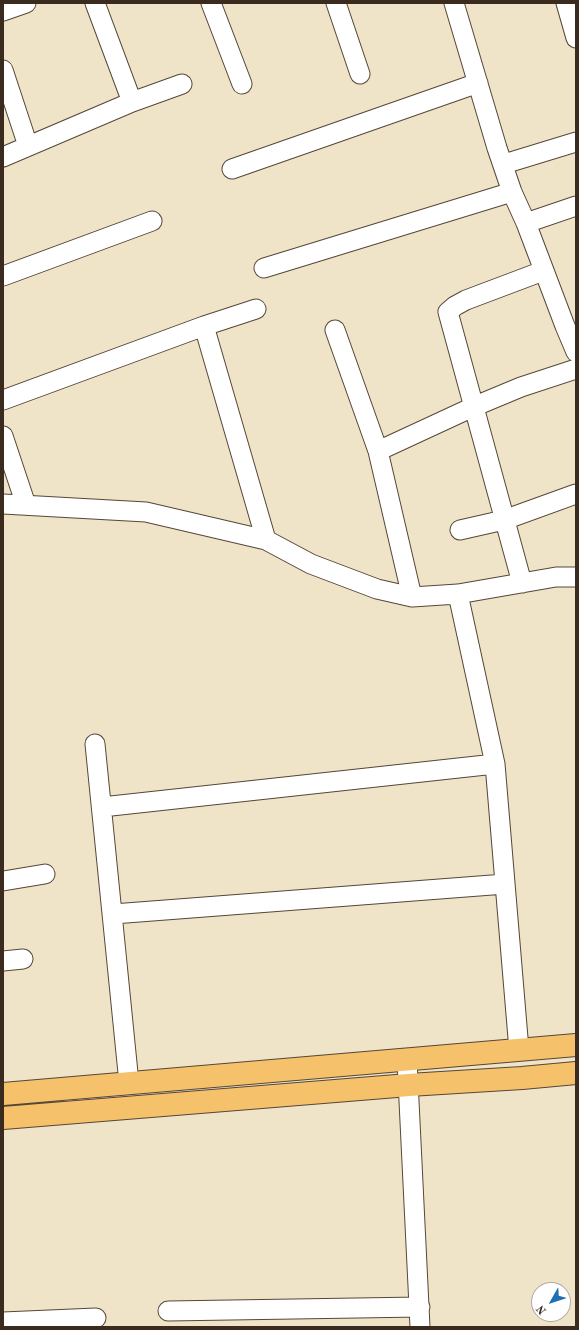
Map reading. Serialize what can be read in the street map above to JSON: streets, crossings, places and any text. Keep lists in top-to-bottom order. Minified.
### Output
{"north":"bottom left"}
